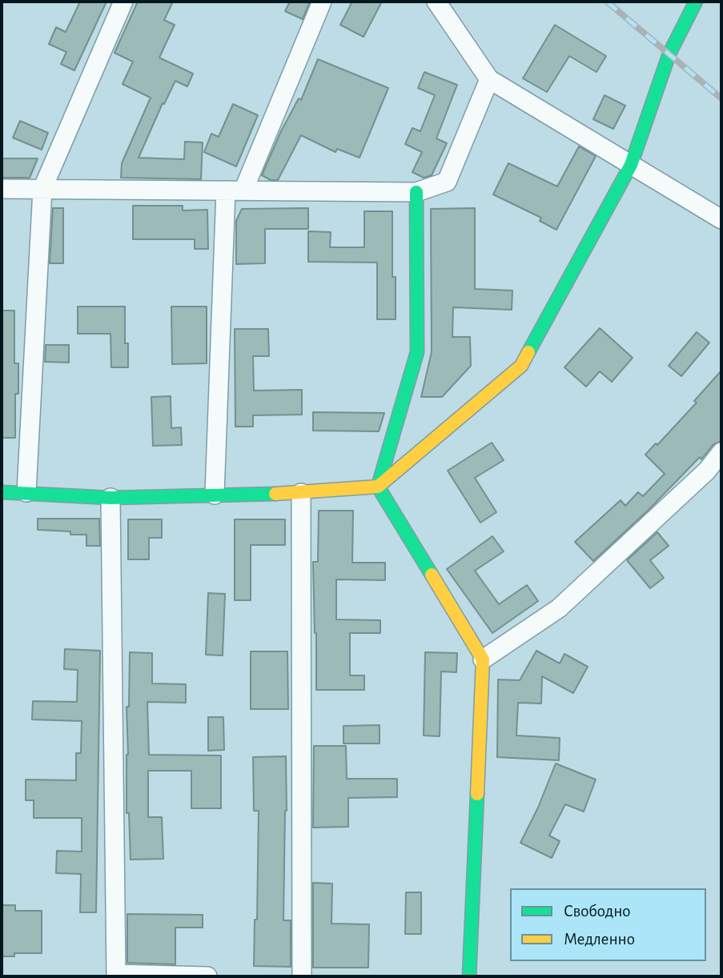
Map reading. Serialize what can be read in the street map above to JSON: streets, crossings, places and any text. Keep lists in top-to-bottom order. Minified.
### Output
{"legend":["Свободно","Медленно"]}
